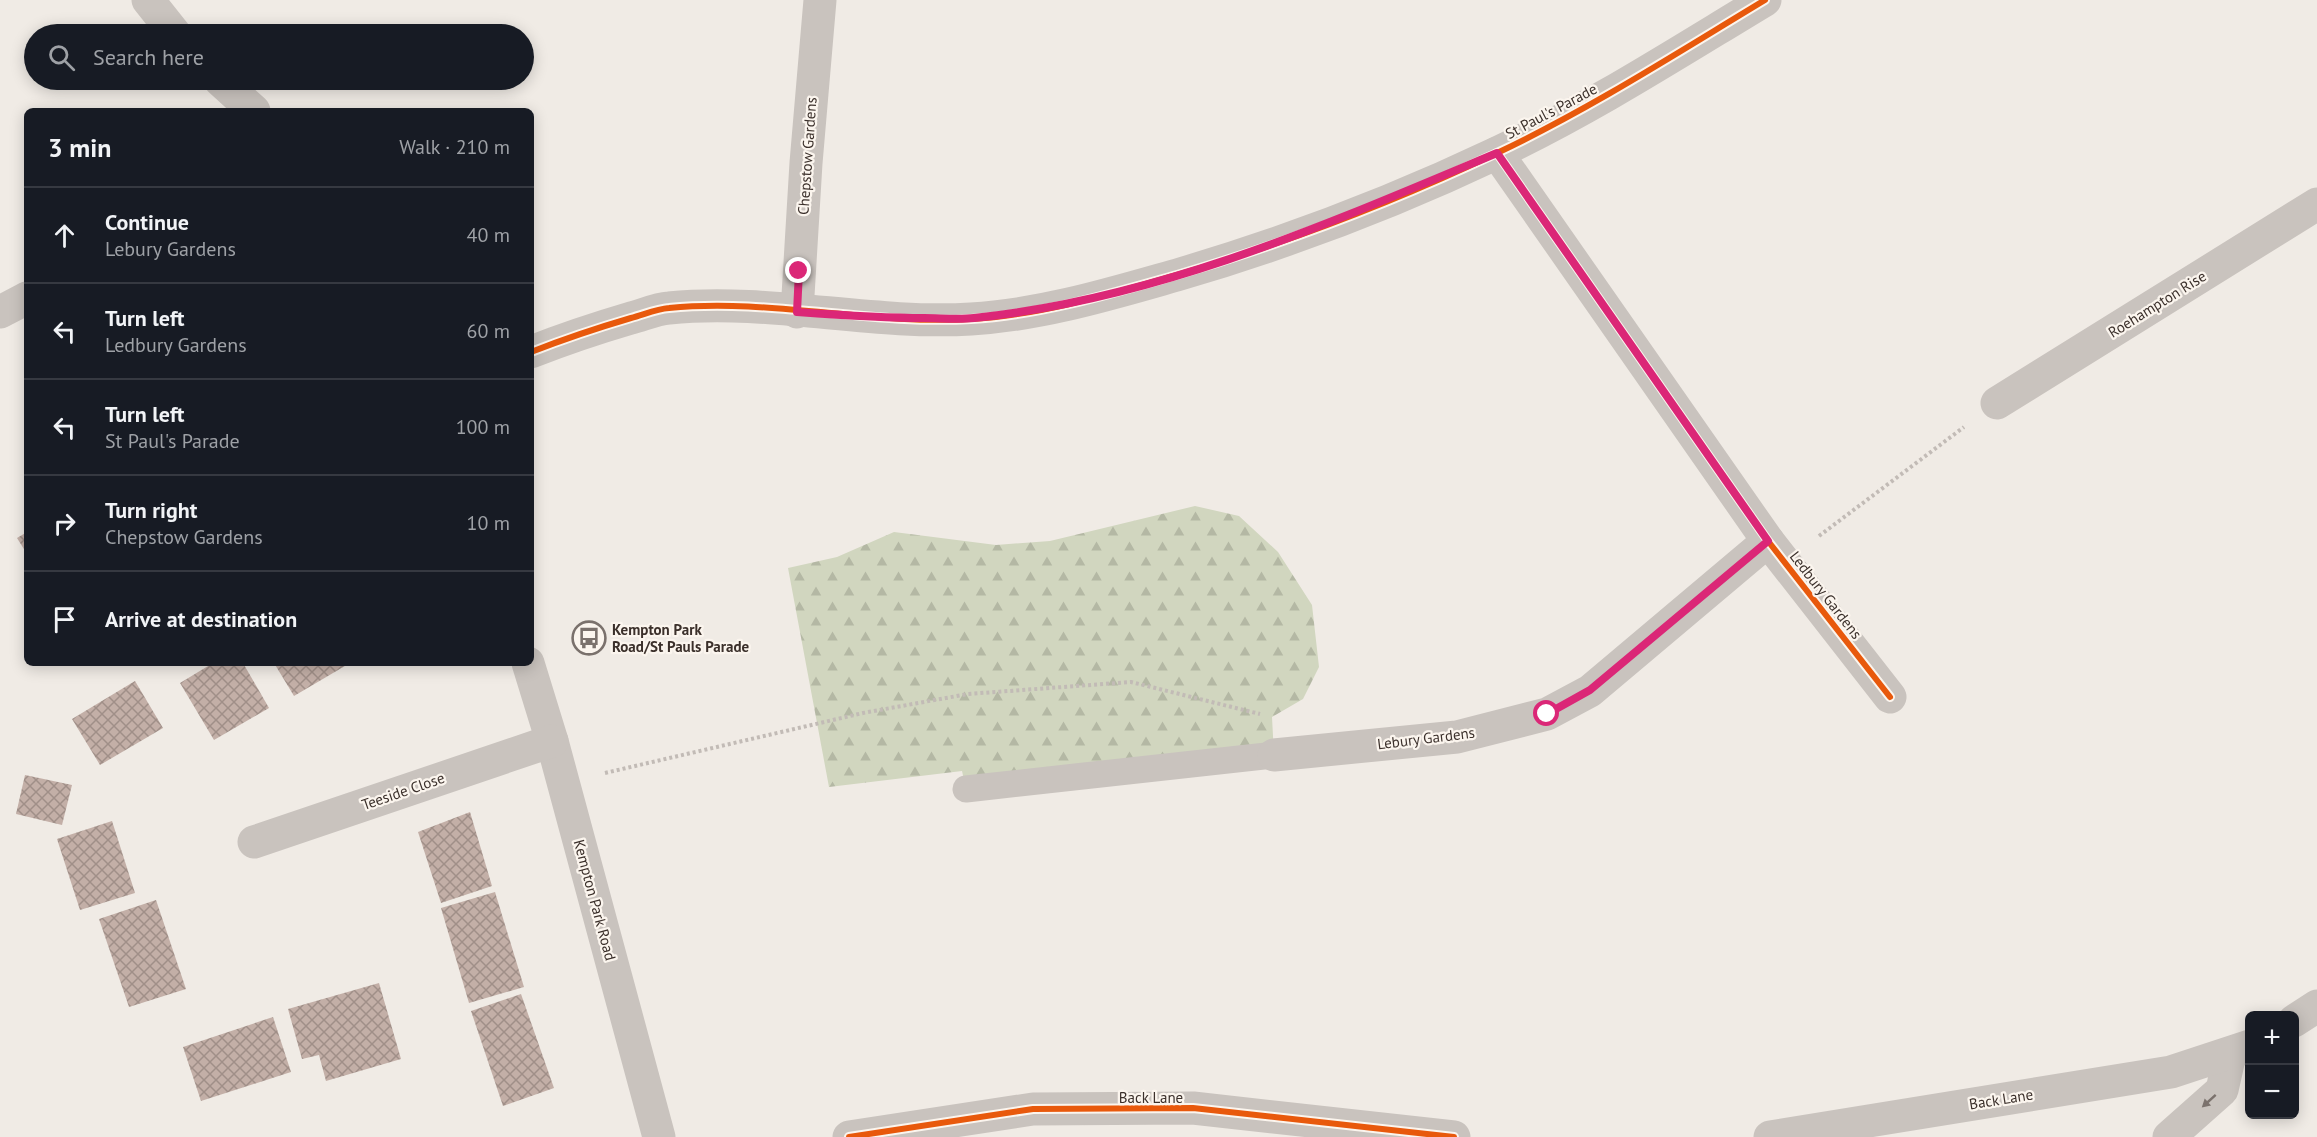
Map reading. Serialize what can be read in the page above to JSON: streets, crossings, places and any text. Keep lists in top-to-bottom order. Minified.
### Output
{"streets":{"street":["St Paul's Parade","Chepstow Gardens","Roehampton Rise","Ledbury Gardens","Lebury Gardens","Teeside Close","Kempton Park Road","Back Lane"]},"crossings":[["St Paul's Parade","Chepstow Gardens"],["St Paul's Parade","Ledbury Gardens"],["Ledbury Gardens","Lebury Gardens"],["Teeside Close","Kempton Park Road"]],"places":{"bus stop":["Kempton Park Road/St Pauls Parade"]},"page":{"search":"Search here","heading":["3 min","Walk · 210 m"],"list":[["Continue","Lebury Gardens","40 m"],["Turn left","Ledbury Gardens","60 m"],["Turn left","St Paul's Parade","100 m"],["Turn right","Chepstow Gardens","10 m"],"Arrive at destination"],"map_buttons":["+","−"]}}
